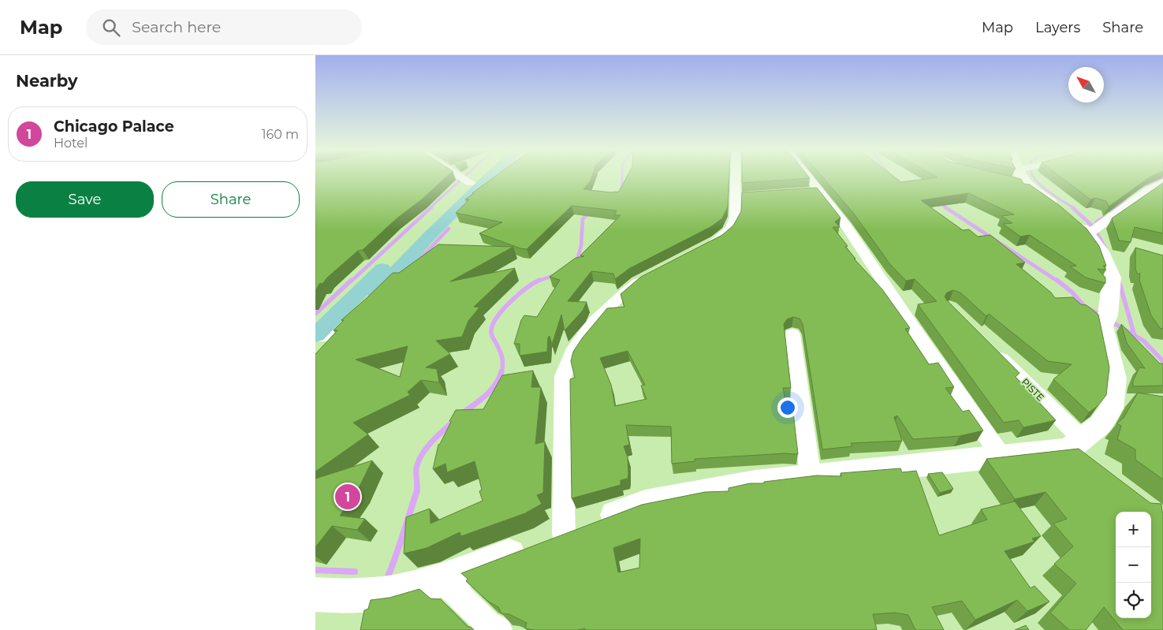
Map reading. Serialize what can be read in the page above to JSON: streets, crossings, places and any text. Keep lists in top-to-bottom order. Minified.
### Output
{"streets":{"street":["PISTE"]},"north":"top left","page":{"header":"Map","search":"Search here","nav":["Map","Layers","Share"],"heading":"Nearby","list":[{"mark":"1","name":"Chicago Palace","note":"Hotel","value":"160 m"}],"buttons":["Save","Share"],"pins":"1","map_buttons":["+","−"]}}
